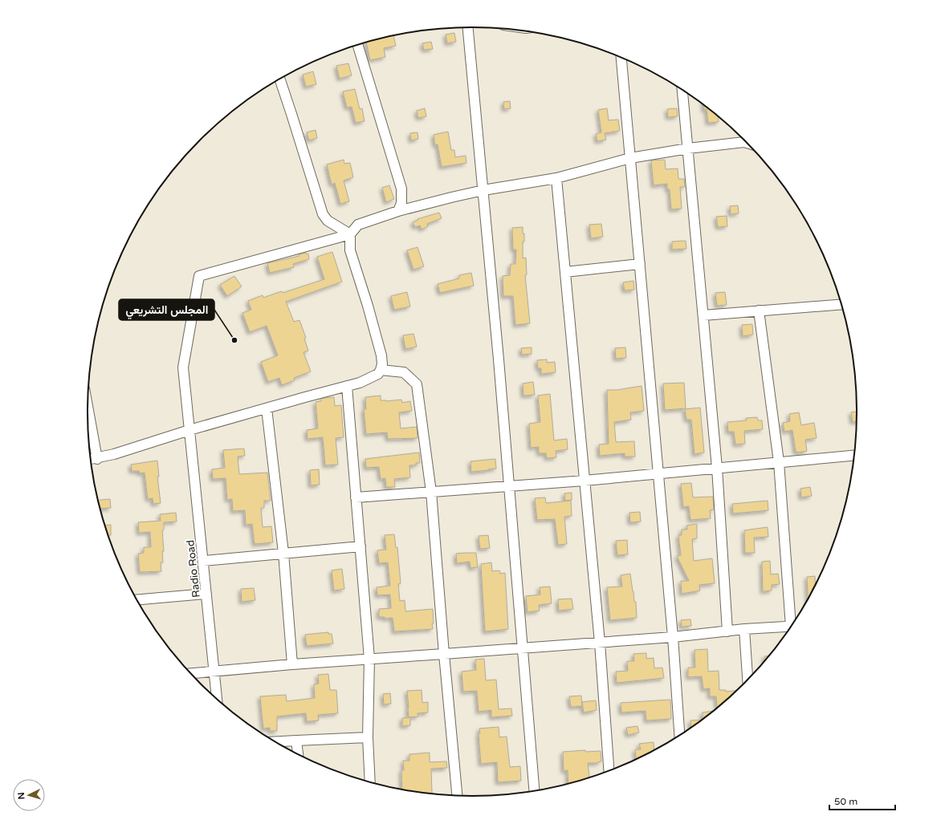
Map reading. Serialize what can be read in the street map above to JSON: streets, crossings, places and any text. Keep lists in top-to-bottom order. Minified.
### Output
{"streets":{"street":["Radio Road"]},"places":["المجلس التشريعي"],"scale_bar":"50 m","north":"left"}
